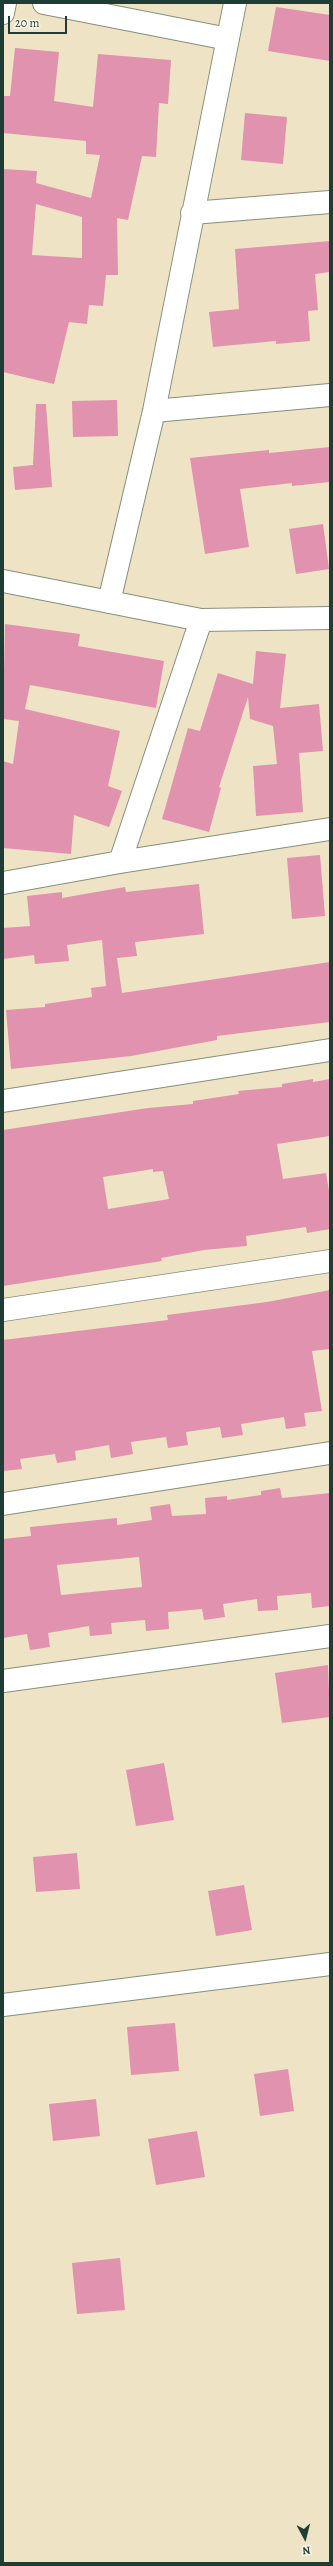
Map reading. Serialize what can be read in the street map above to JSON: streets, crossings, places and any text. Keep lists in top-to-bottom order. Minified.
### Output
{"scale_bar":"20 m","north":"bottom"}
